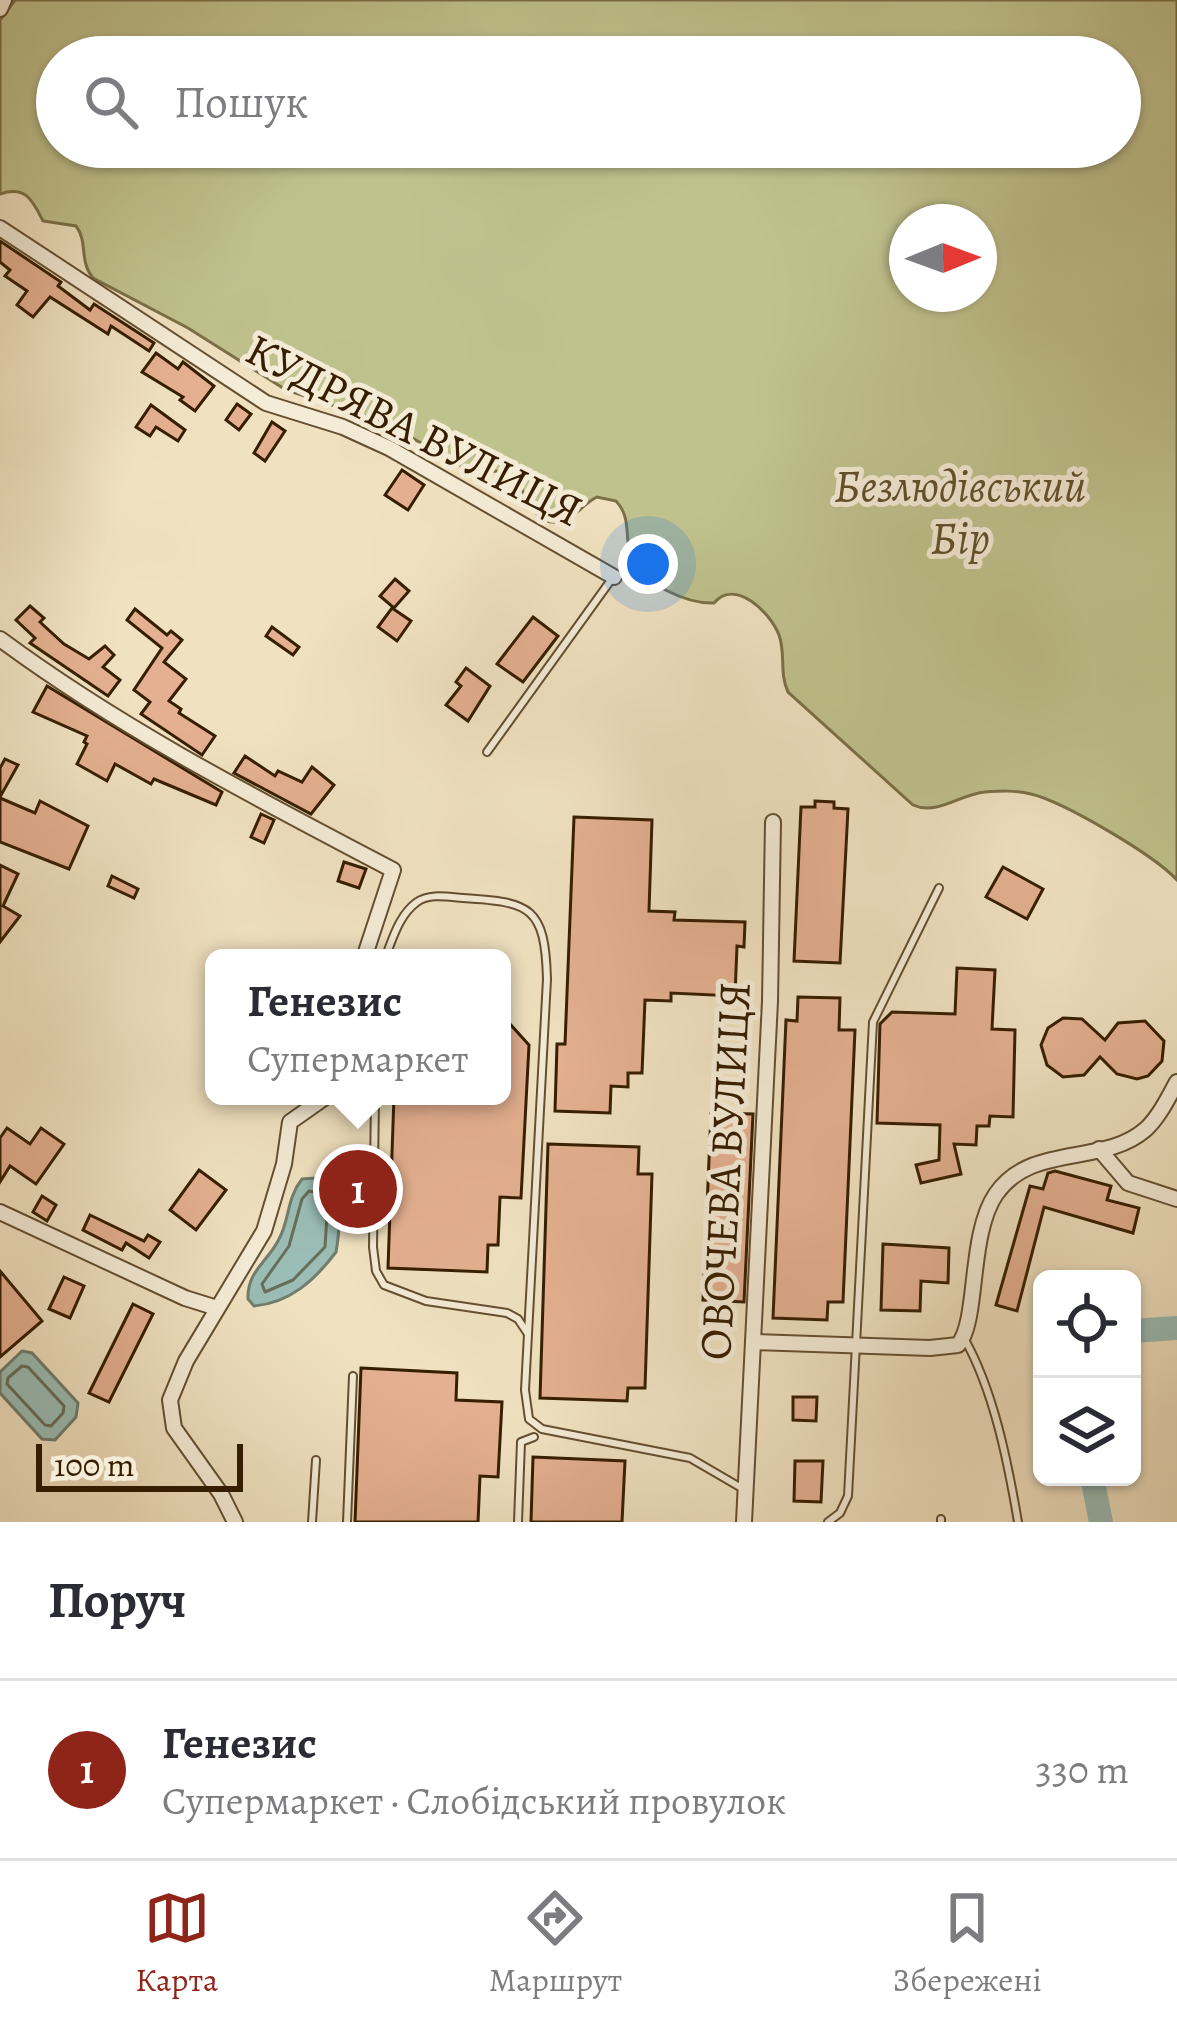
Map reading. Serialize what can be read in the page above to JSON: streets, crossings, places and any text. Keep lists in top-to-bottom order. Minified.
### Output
{"streets":{"street":["КУДРЯВА ВУЛИЦЯ","ОВОЧЕВА ВУЛИЦЯ"]},"parks":["Безлюдівський Бір"],"scale_bar":"100 m","north":"right","page":{"search":"Пошук","popup":["Генезис","Супермаркет"],"pins":"1","scale":"100 m","heading":"Поруч","list":[{"mark":"1","name":"Генезис","note":"Супермаркет · Слобідський провулок","value":"330 m"}],"nav":["Карта","Маршрут","Збережені"]}}
